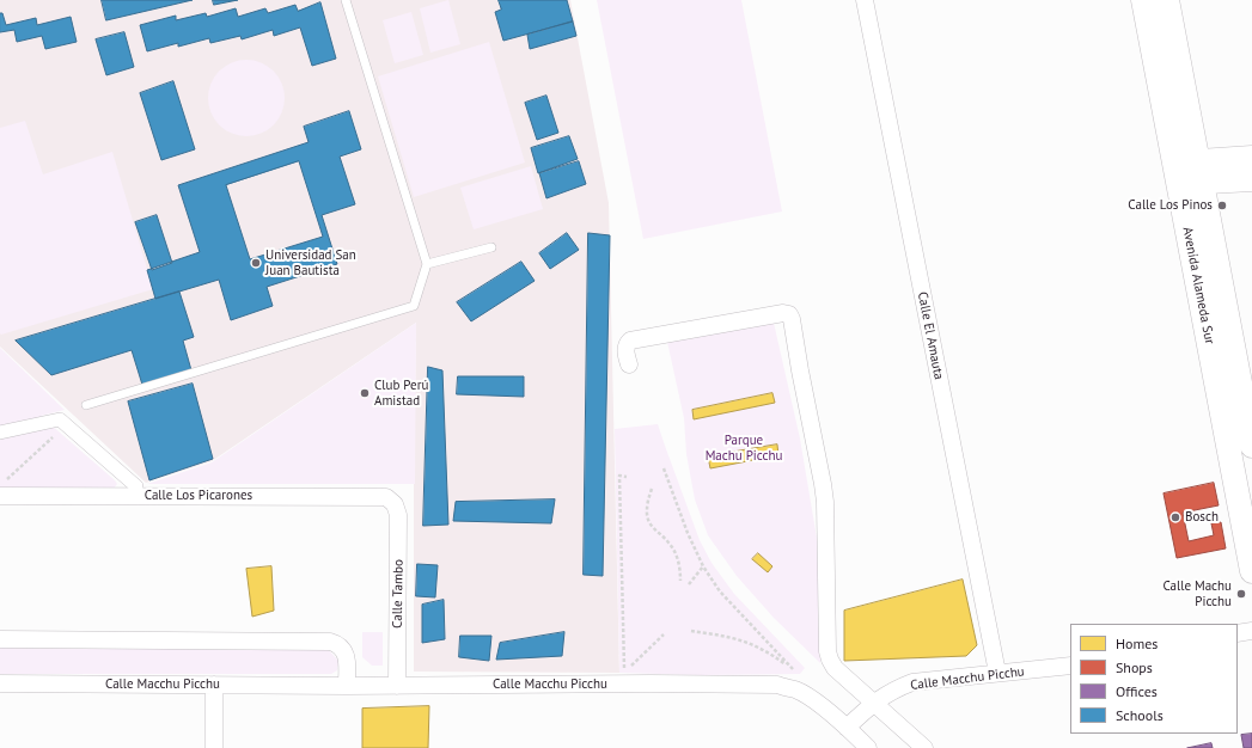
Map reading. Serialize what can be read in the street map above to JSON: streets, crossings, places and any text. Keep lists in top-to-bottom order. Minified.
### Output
{"streets":{"main road":["Avenida Alameda Sur"],"street":["Calle El Amauta","Calle Los Picarones","Calle Tambo","Calle Macchu Picchu"]},"crossings":[["Calle El Amauta","Calle Macchu Picchu"],["Calle Los Picarones","Calle Tambo"],["Calle Tambo","Calle Macchu Picchu"]],"parks":["Parque Machu Picchu"],"places":["Calle Los Pinos","Universidad San Juan Bautista","Club Perú Amistad","Bosch","Calle Machu Picchu"],"legend":["Homes","Shops","Offices","Schools"]}
